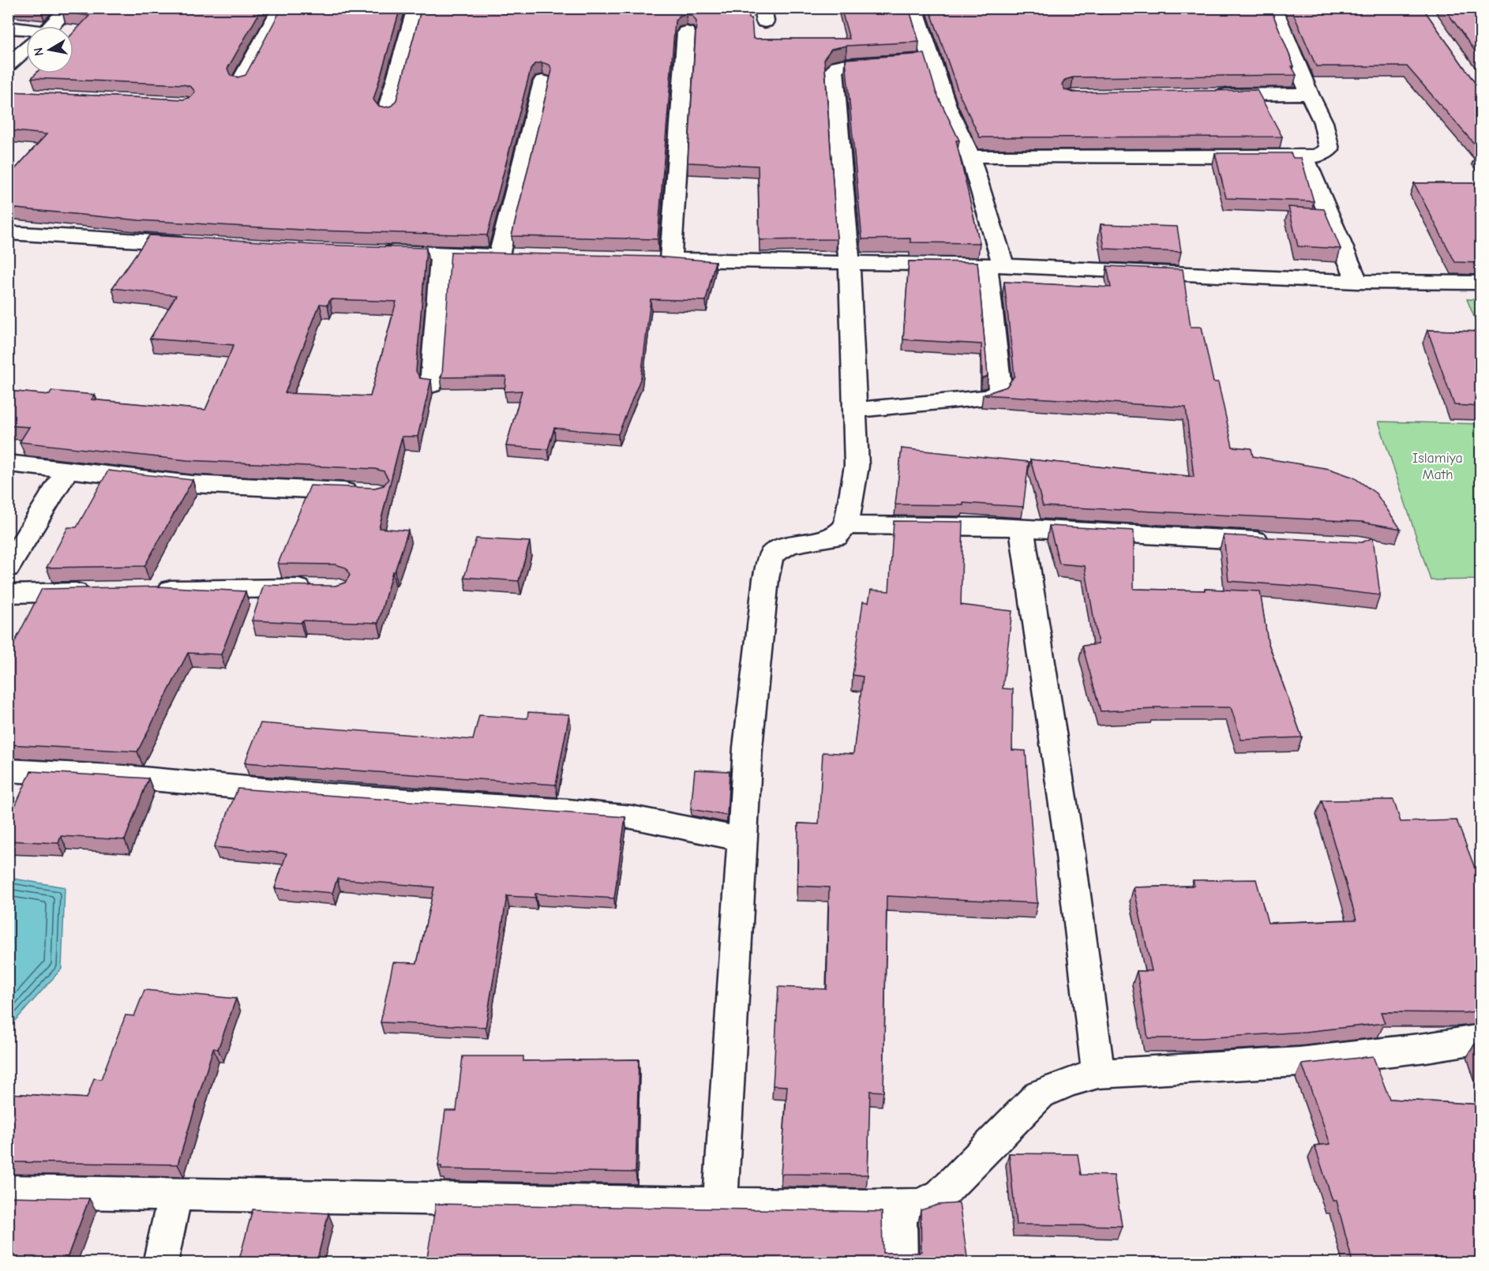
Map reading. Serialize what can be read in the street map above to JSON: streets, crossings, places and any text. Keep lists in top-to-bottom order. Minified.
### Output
{"parks":["Islamiya Math"],"north":"left"}
